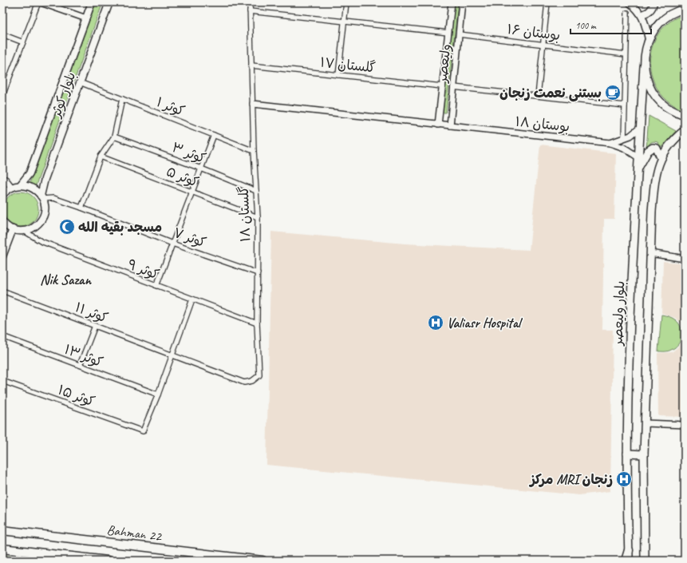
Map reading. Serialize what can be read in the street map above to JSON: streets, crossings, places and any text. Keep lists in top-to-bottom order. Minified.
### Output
{"streets":{"highway":["Bahman 22"],"main road":["بلوار کوثر","بلوار ولیعصر"],"street":["بوستان ۱۶","ولیعصر","گلستان ۱۷","کوثر ۱","بوستان ۱۸","کوثر ۳","کوثر ۵","گلستان ۱۸","کوثر ۷","کوثر ۹","کوثر ۱۱","کوثر ۱۳","۱۵ کوثر"]},"crossings":[["بوستان ۱۶","ولیعصر"],["ولیعصر","گلستان ۱۷"],["ولیعصر","بوستان ۱۸"],["گلستان ۱۷","گلستان ۱۸"],["بلوار کوثر","کوثر ۱"],["بلوار کوثر","کوثر ۷"],["بلوار کوثر","کوثر ۹"],["کوثر ۱","گلستان ۱۸"],["بوستان ۱۸","بلوار ولیعصر"],["کوثر ۳","گلستان ۱۸"],["کوثر ۵","گلستان ۱۸"],["گلستان ۱۸","کوثر ۷"],["گلستان ۱۸","کوثر ۹"],["گلستان ۱۸","کوثر ۱۱"],["کوثر ۹","کوثر ۱۱"],["کوثر ۱۳","۱۵ کوثر"]],"districts":["Nik Sazan"],"places":{"cafe":["بستنی نعمت زنجان"],"mosque":["مسجد بقیه الله"],"hospital":["Valiasr Hospital","مرکز MRI زنجان"]},"scale_bar":"100 m"}
